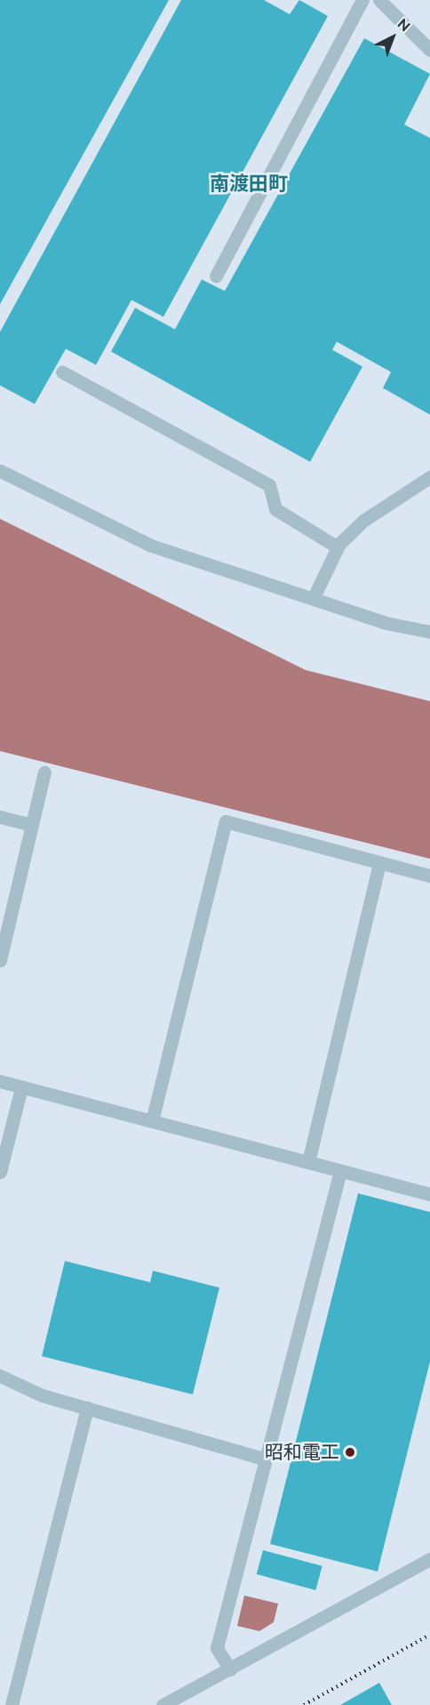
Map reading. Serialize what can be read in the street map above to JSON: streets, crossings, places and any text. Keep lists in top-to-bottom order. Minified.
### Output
{"districts":["南渡田町"],"places":["昭和電工"],"north":"top right"}
